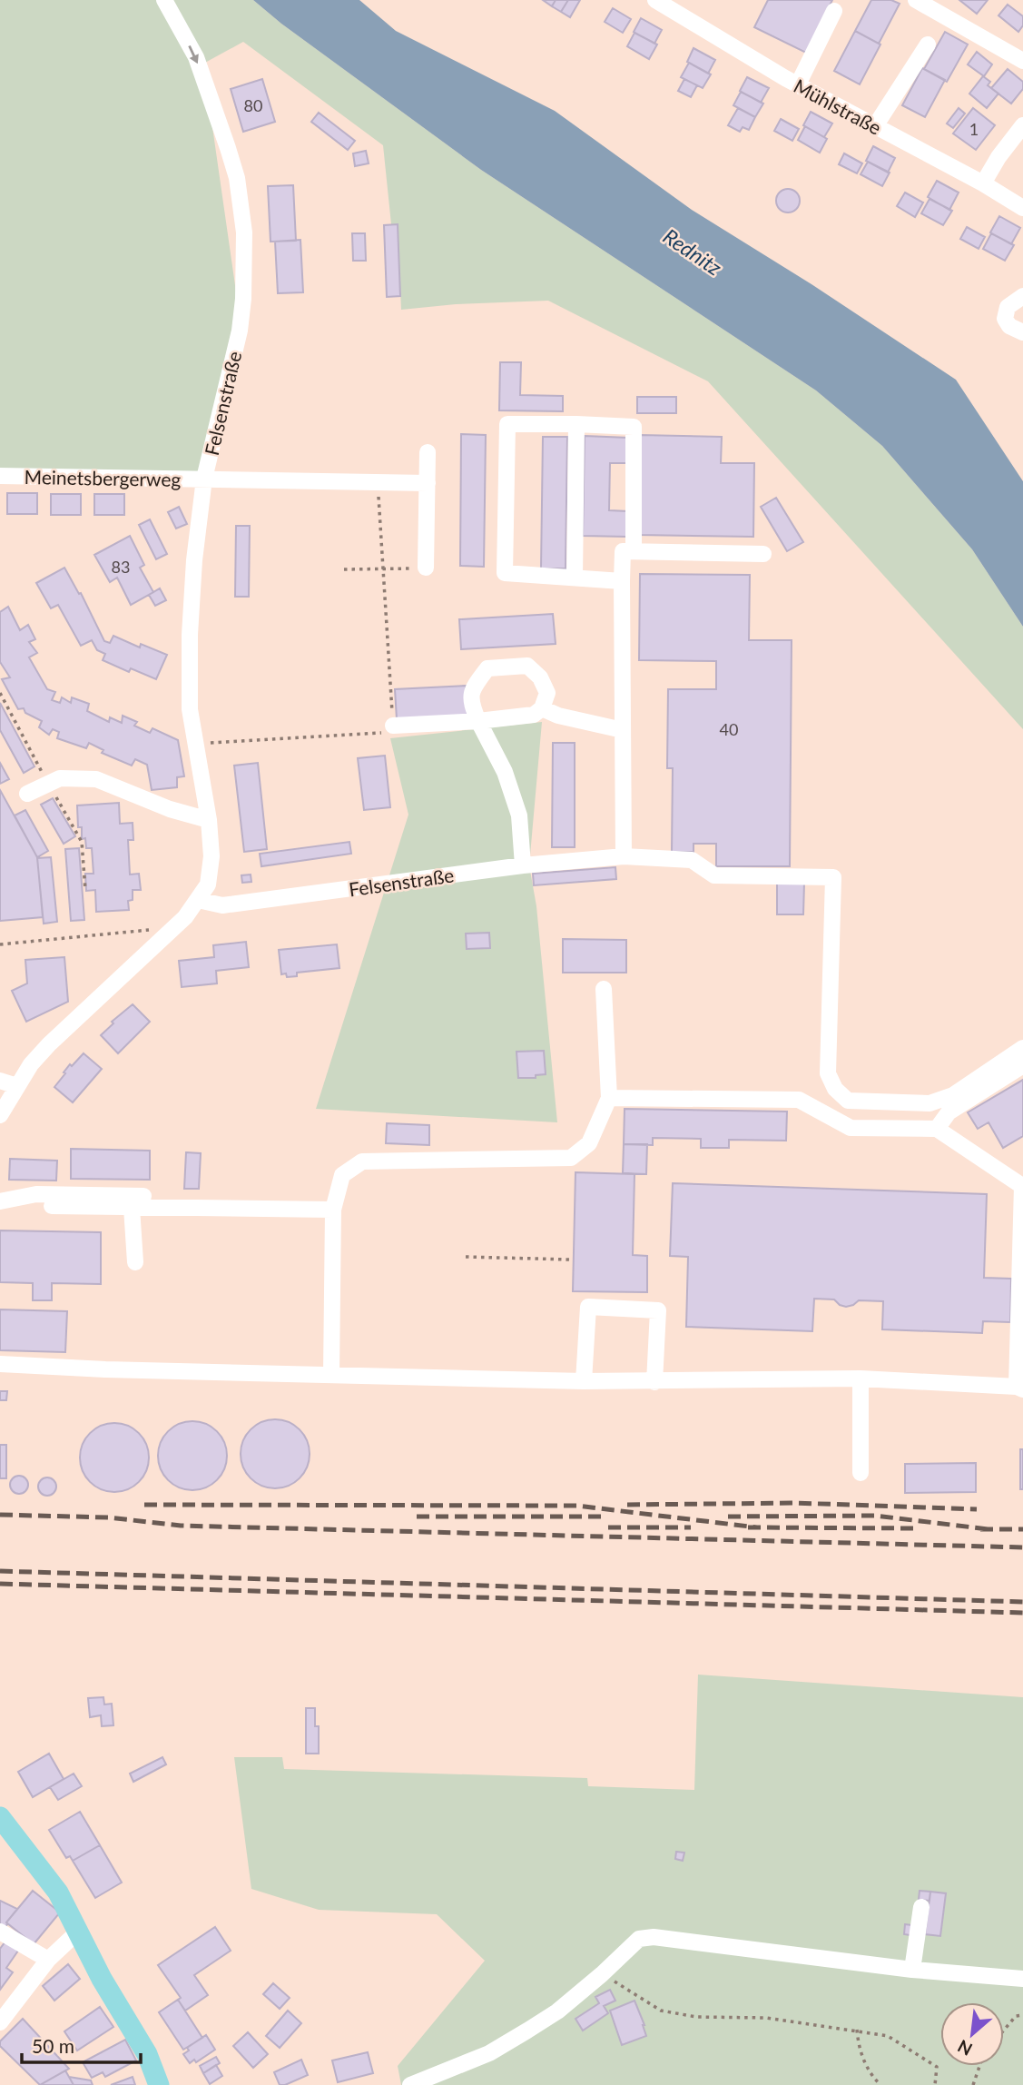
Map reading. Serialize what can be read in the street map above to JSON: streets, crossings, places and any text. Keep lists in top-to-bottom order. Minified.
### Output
{"streets":{"street":["Mühlstraße","Felsenstraße","Meinetsbergerweg"]},"crossings":[["Felsenstraße","Meinetsbergerweg"]],"water":["Rednitz"],"house_numbers":["80","1","83","40"],"scale_bar":"50 m","north":"bottom left"}
